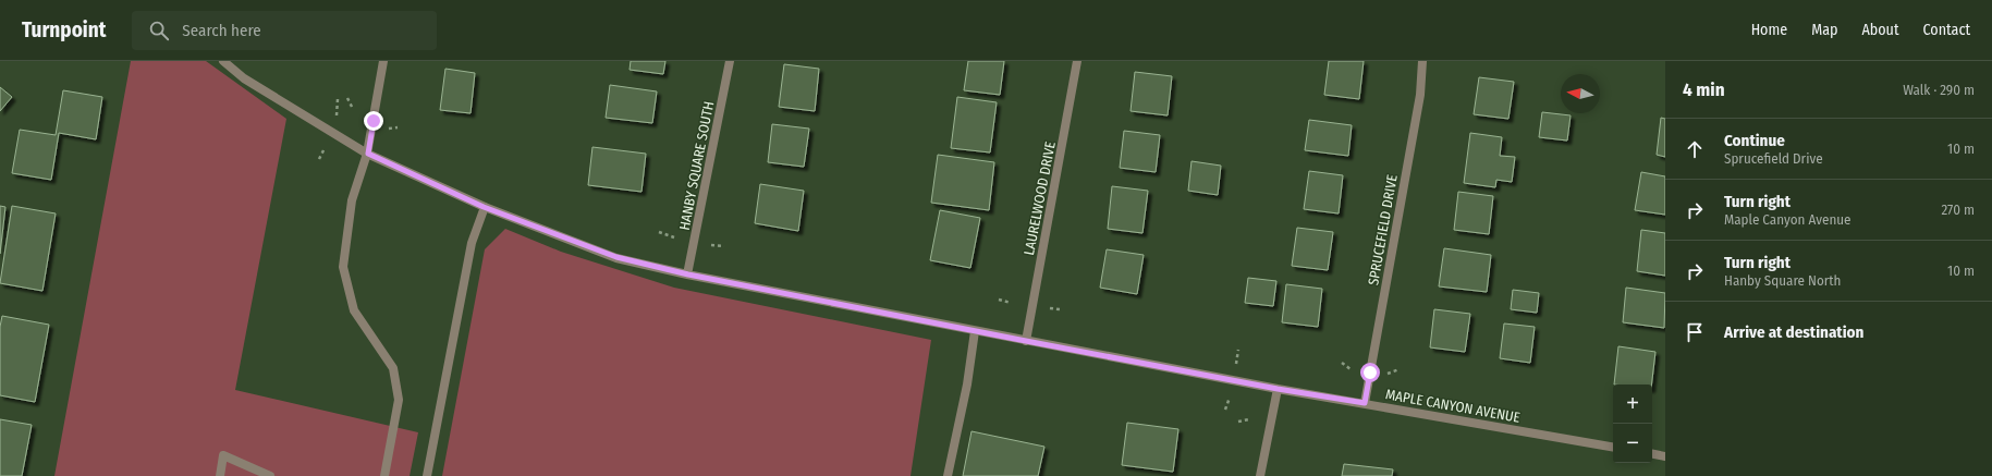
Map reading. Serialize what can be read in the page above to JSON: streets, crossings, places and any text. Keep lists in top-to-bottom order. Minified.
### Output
{"streets":{"street":["HANBY SQUARE SOUTH","LAURELWOOD DRIVE","SPRUCEFIELD DRIVE","MAPLE CANYON AVENUE"]},"crossings":[["HANBY SQUARE SOUTH","MAPLE CANYON AVENUE"],["LAURELWOOD DRIVE","MAPLE CANYON AVENUE"],["SPRUCEFIELD DRIVE","MAPLE CANYON AVENUE"]],"north":"left","page":{"header":"Turnpoint","search":"Search here","nav":["Home","Map","About","Contact"],"heading":["4 min","Walk · 290 m"],"list":[["Continue","Sprucefield Drive","10 m"],["Turn right","Maple Canyon Avenue","270 m"],["Turn right","Hanby Square North","10 m"],"Arrive at destination"],"map_buttons":["+","−"]}}
